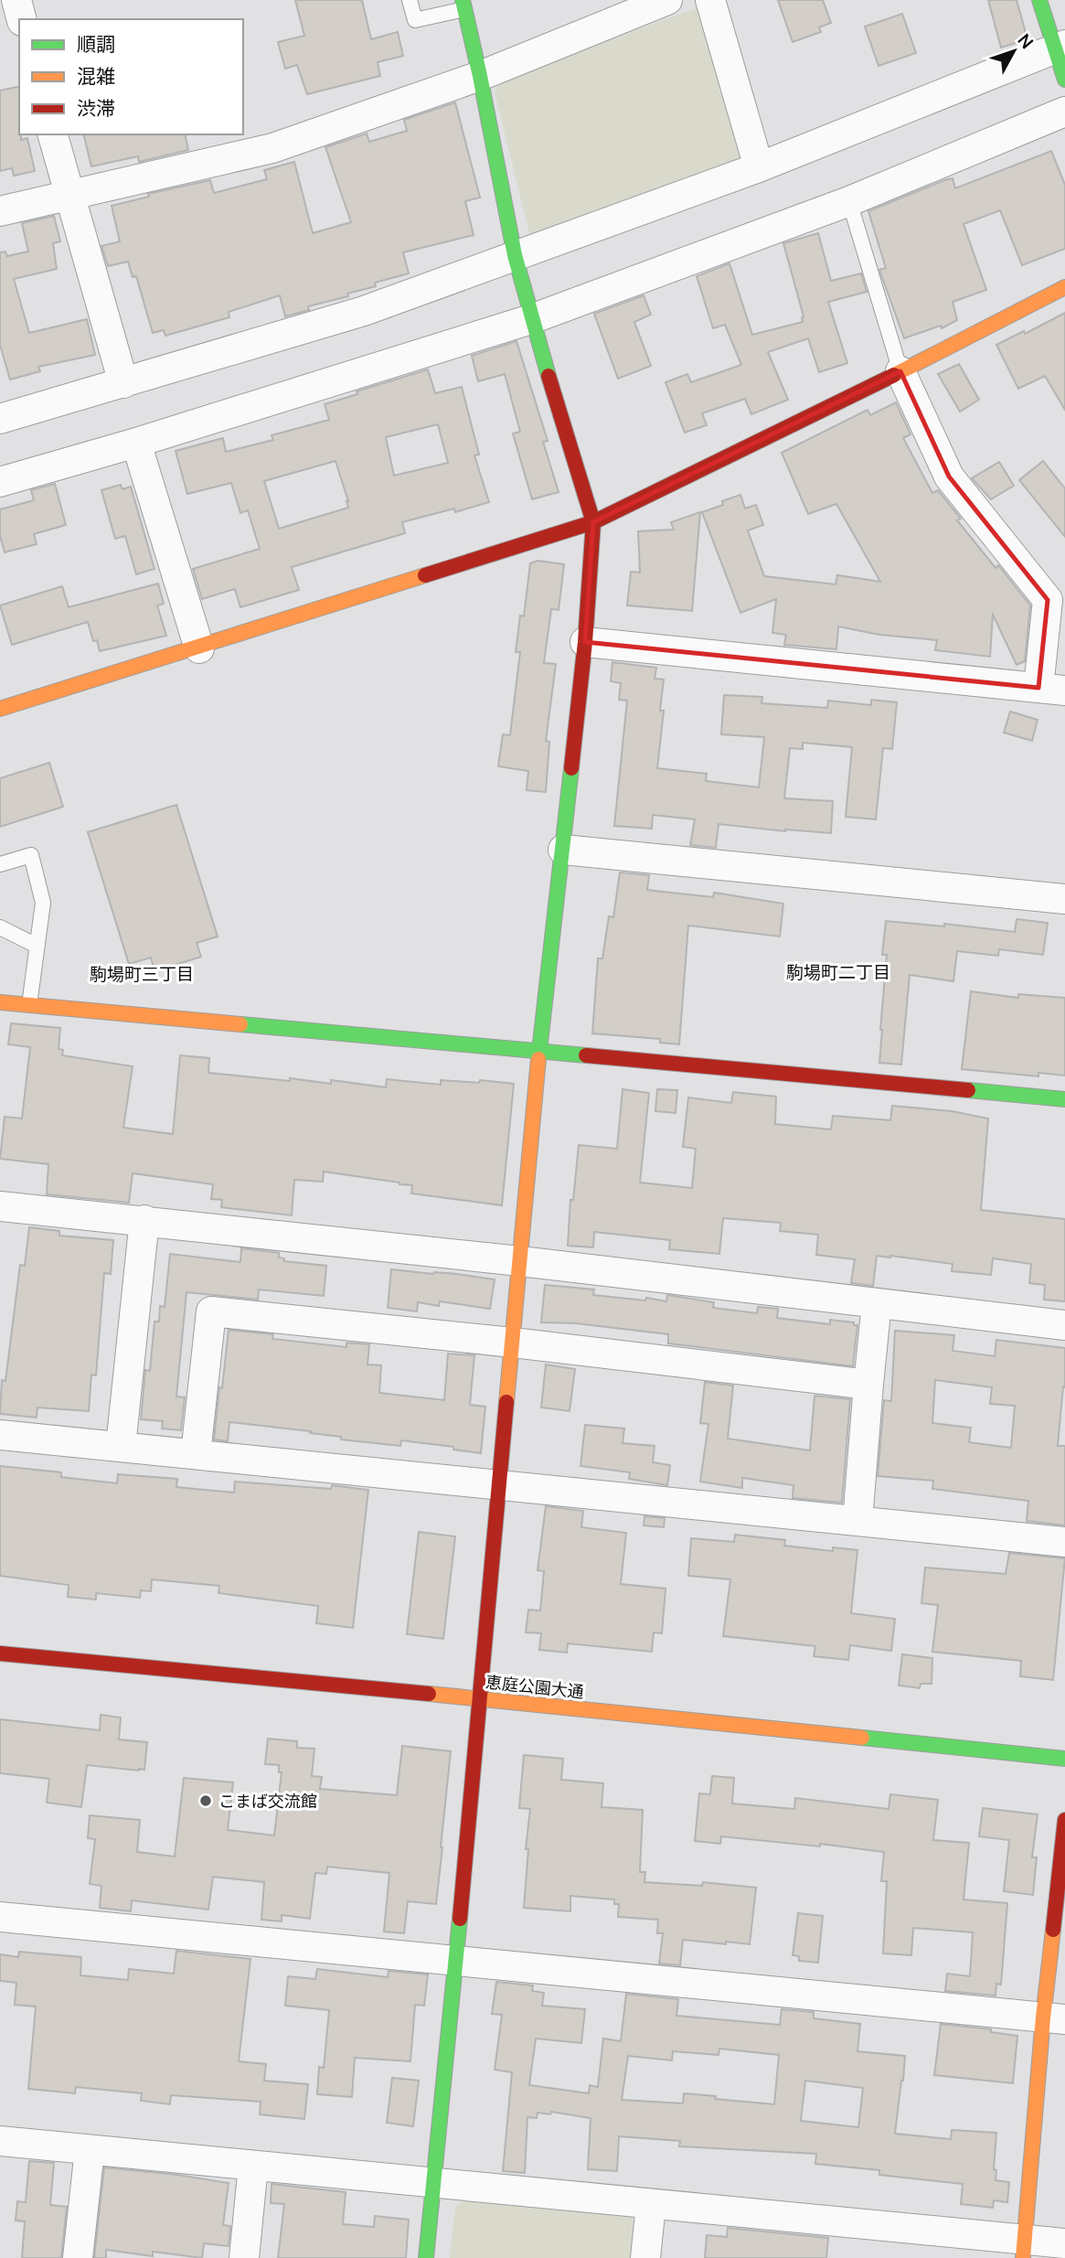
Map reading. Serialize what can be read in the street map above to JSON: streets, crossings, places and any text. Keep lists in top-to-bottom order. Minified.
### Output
{"streets":{"street":["恵庭公園大通"]},"districts":["駒場町二丁目","駒場町三丁目"],"places":["こまば交流館"],"legend":["順調","混雑","渋滞"],"north":"top right"}
